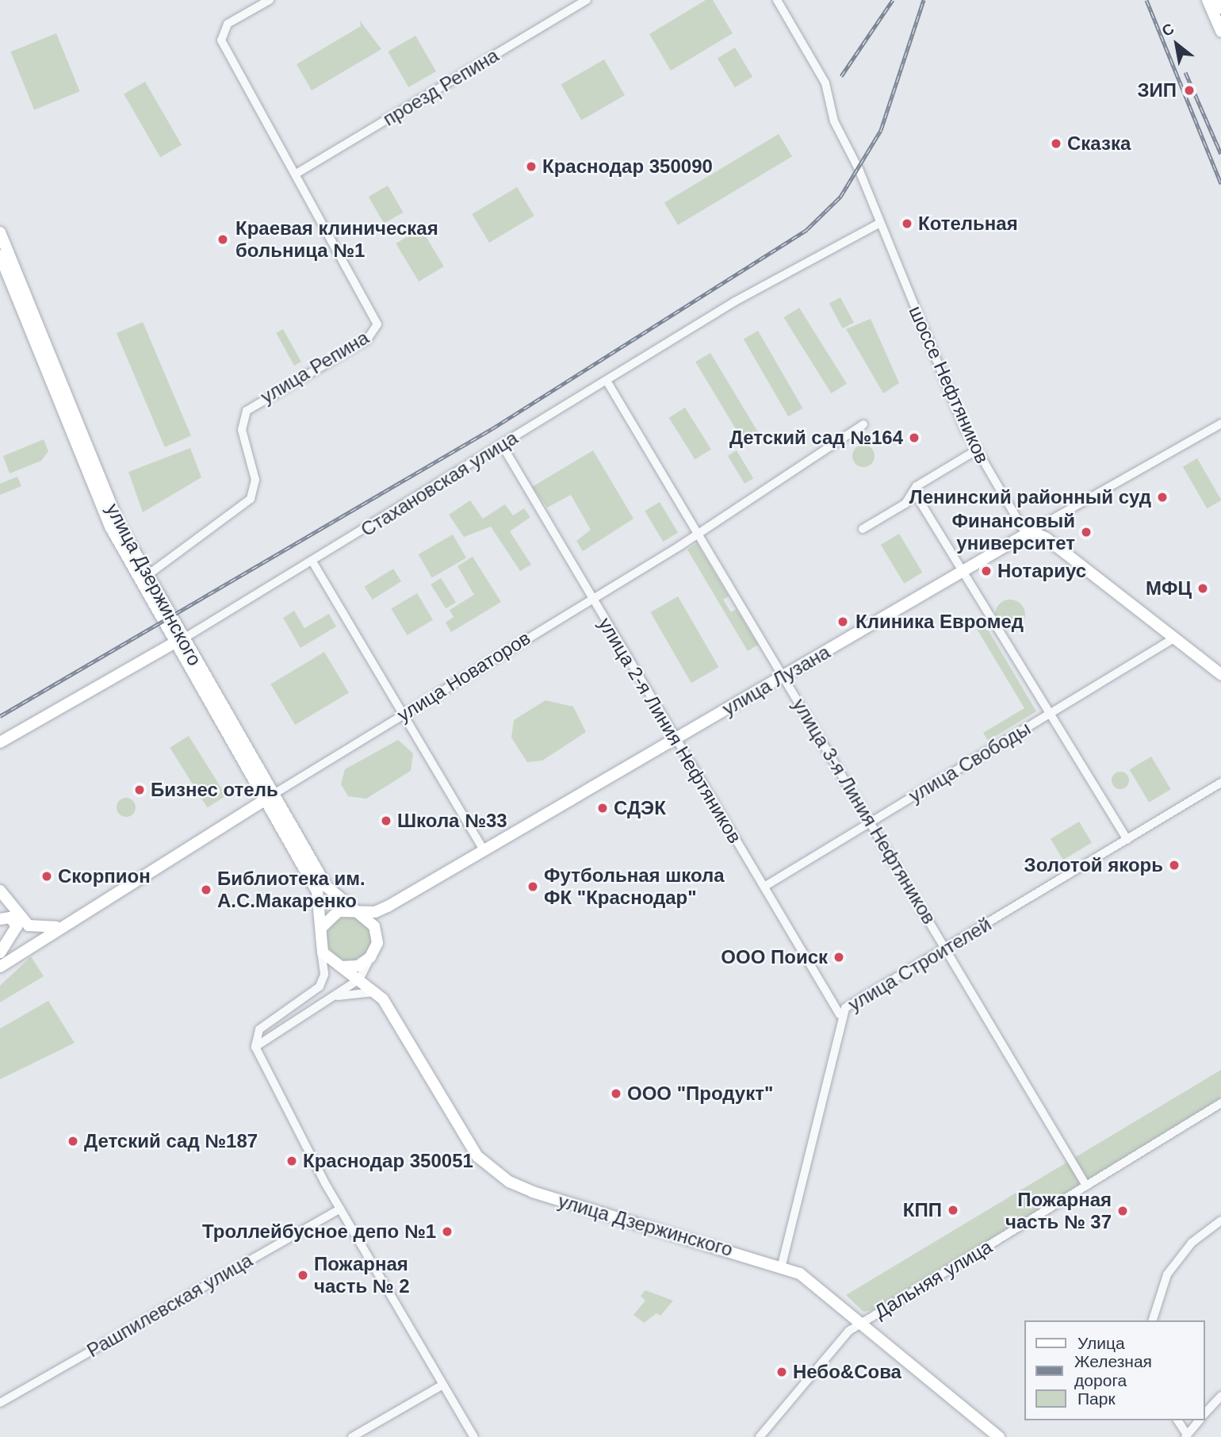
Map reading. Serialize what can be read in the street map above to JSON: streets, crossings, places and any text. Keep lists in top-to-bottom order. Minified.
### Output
{"streets":{"main road":["шоссе Нефтяников","Стахановская улица","улица Дзержинского","улица Новаторов","улица Лузана"],"street":["проезд Репина","улица Репина","улица 2-я Линия Нефтяников","улица Свободы","улица 3-я Линия Нефтяников","улица Строителей","Дальняя улица","Рашпилевская улица"]},"crossings":[["проезд Репина","улица Репина"],["улица Репина","улица Дзержинского"],["шоссе Нефтяников","Стахановская улица"],["шоссе Нефтяников","улица Лузана"],["шоссе Нефтяников","улица Свободы"],["Стахановская улица","улица Дзержинского"],["Стахановская улица","улица 2-я Линия Нефтяников"],["Стахановская улица","улица 3-я Линия Нефтяников"],["улица Дзержинского","улица Новаторов"],["улица Дзержинского","улица Лузана"],["улица Дзержинского","улица Строителей"],["улица Дзержинского","Дальняя улица"],["улица Новаторов","улица 2-я Линия Нефтяников"],["улица Новаторов","улица 3-я Линия Нефтяников"],["улица Лузана","улица 2-я Линия Нефтяников"],["улица Лузана","улица 3-я Линия Нефтяников"],["улица 2-я Линия Нефтяников","улица Свободы"],["улица 2-я Линия Нефтяников","улица Строителей"],["улица Свободы","улица 3-я Линия Нефтяников"],["улица 3-я Линия Нефтяников","улица Строителей"],["улица 3-я Линия Нефтяников","Дальняя улица"]],"places":["ЗИП","Сказка","Краснодар 350090","Котельная","Краевая клиническая больница №1","Детский сад №164","Ленинский районный суд","Финансовый университет","Нотариус","МФЦ","Клиника Евромед","Бизнес отель","СДЭК","Школа №33","Золотой якорь","Скорпион","Футбольная школа ФК \"Краснодар\"","Библиотека им. А.С.Макаренко","ООО Поиск","ООО \"Продукт\"","Детский сад №187","Краснодар 350051","КПП","Пожарная часть № 37","Троллейбусное депо №1","Пожарная часть № 2","Небо&Сова"],"legend":["Улица","Железная дорога","Парк"],"north":"top left"}
